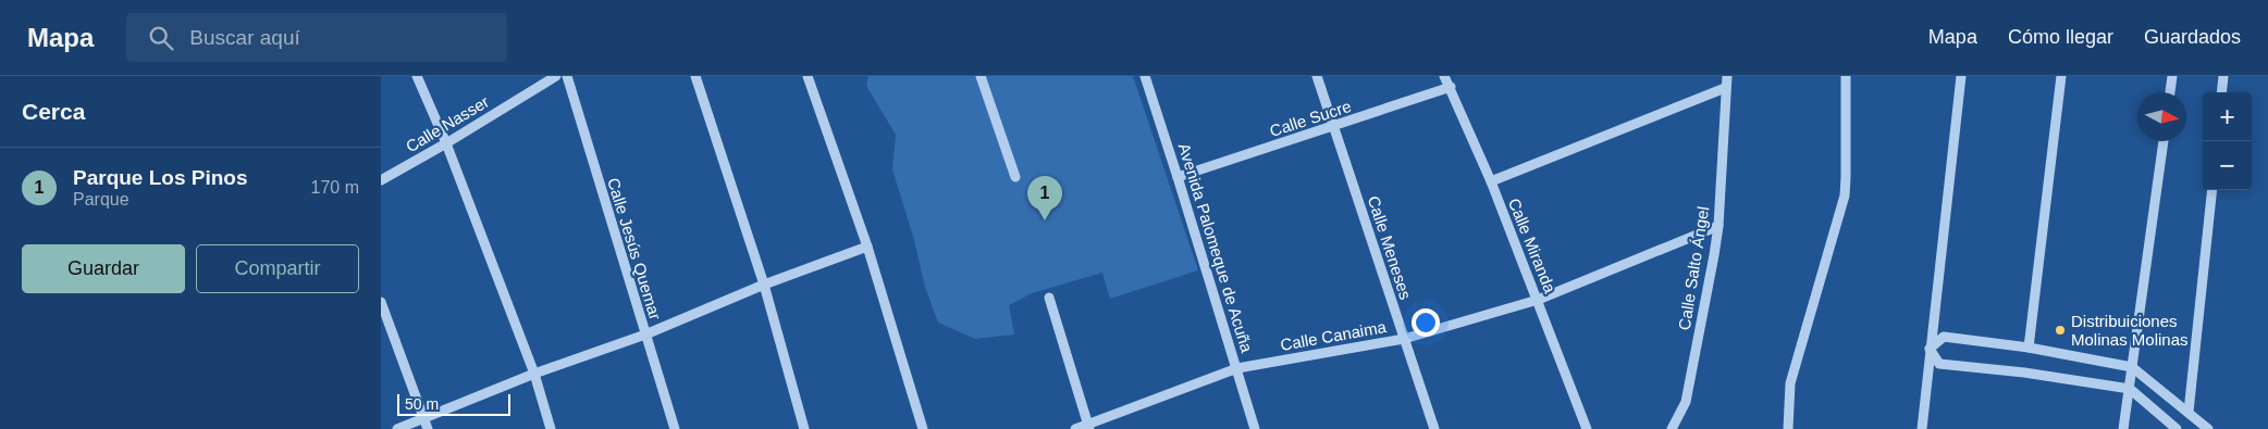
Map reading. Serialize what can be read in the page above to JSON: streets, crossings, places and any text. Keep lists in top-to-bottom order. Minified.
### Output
{"streets":{"street":["Calle Sucre","Calle Nasser","Calle Miranda","Avenida Palomeque de Acuña","Calle Meneses","Calle Jesús Quemar","Calle Salto Ángel","Calle Canaima"]},"crossings":[["Calle Sucre","Calle Miranda"],["Calle Sucre","Avenida Palomeque de Acuña"],["Calle Sucre","Calle Meneses"],["Calle Miranda","Calle Canaima"],["Avenida Palomeque de Acuña","Calle Canaima"],["Calle Meneses","Calle Canaima"],["Calle Salto Ángel","Calle Canaima"]],"places":["Distribuiciones Molinas Molinas"],"scale_bar":"50 m","north":"right","page":{"header":"Mapa","search":"Buscar aquí","nav":["Mapa","Cómo llegar","Guardados"],"heading":"Cerca","map_buttons":["+","−"],"list":[{"mark":"1","name":"Parque Los Pinos","note":"Parque","value":"170 m"}],"pins":"1","buttons":["Guardar","Compartir"],"scale":"50 m"}}
